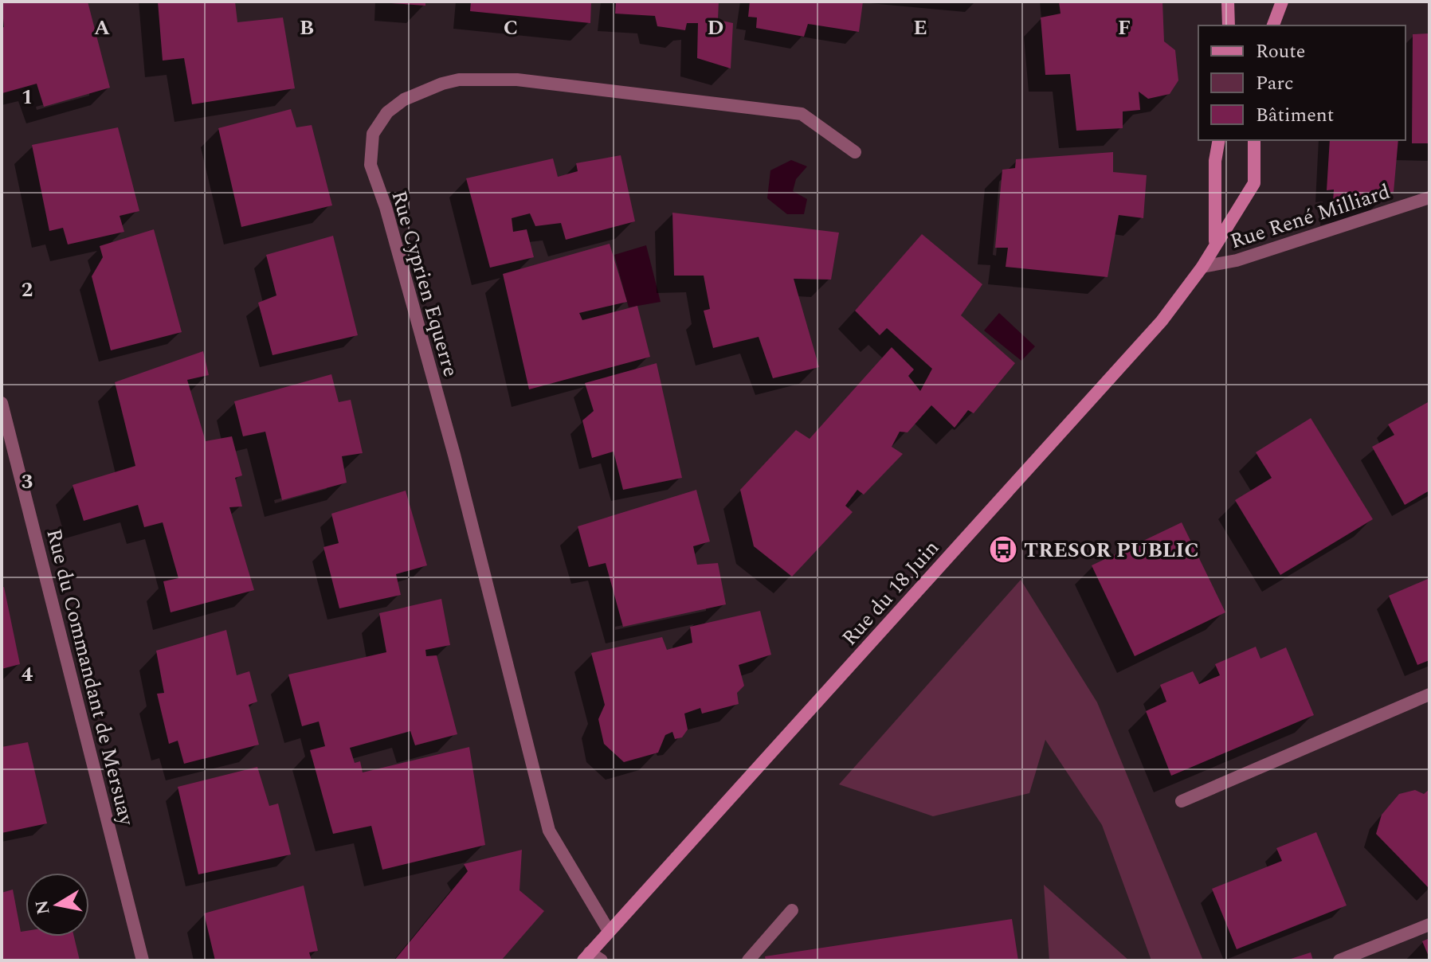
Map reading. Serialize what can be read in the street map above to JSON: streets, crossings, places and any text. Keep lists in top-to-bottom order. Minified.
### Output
{"streets":{"main road":["Rue du 18 Juin"],"street":["Rue René Milliard","Rue Cyprien Equerre","Rue du Commandant de Mersuay"]},"crossings":[["Rue René Milliard","Rue du 18 Juin"],["Rue Cyprien Equerre","Rue du 18 Juin"]],"places":{"bus stop":["TRESOR PUBLIC"]},"legend":["Route","Parc","Bâtiment"],"north":"left","grid":{"columns":["A","B","C","D","E","F"],"rows":["1","2","3","4"]}}
